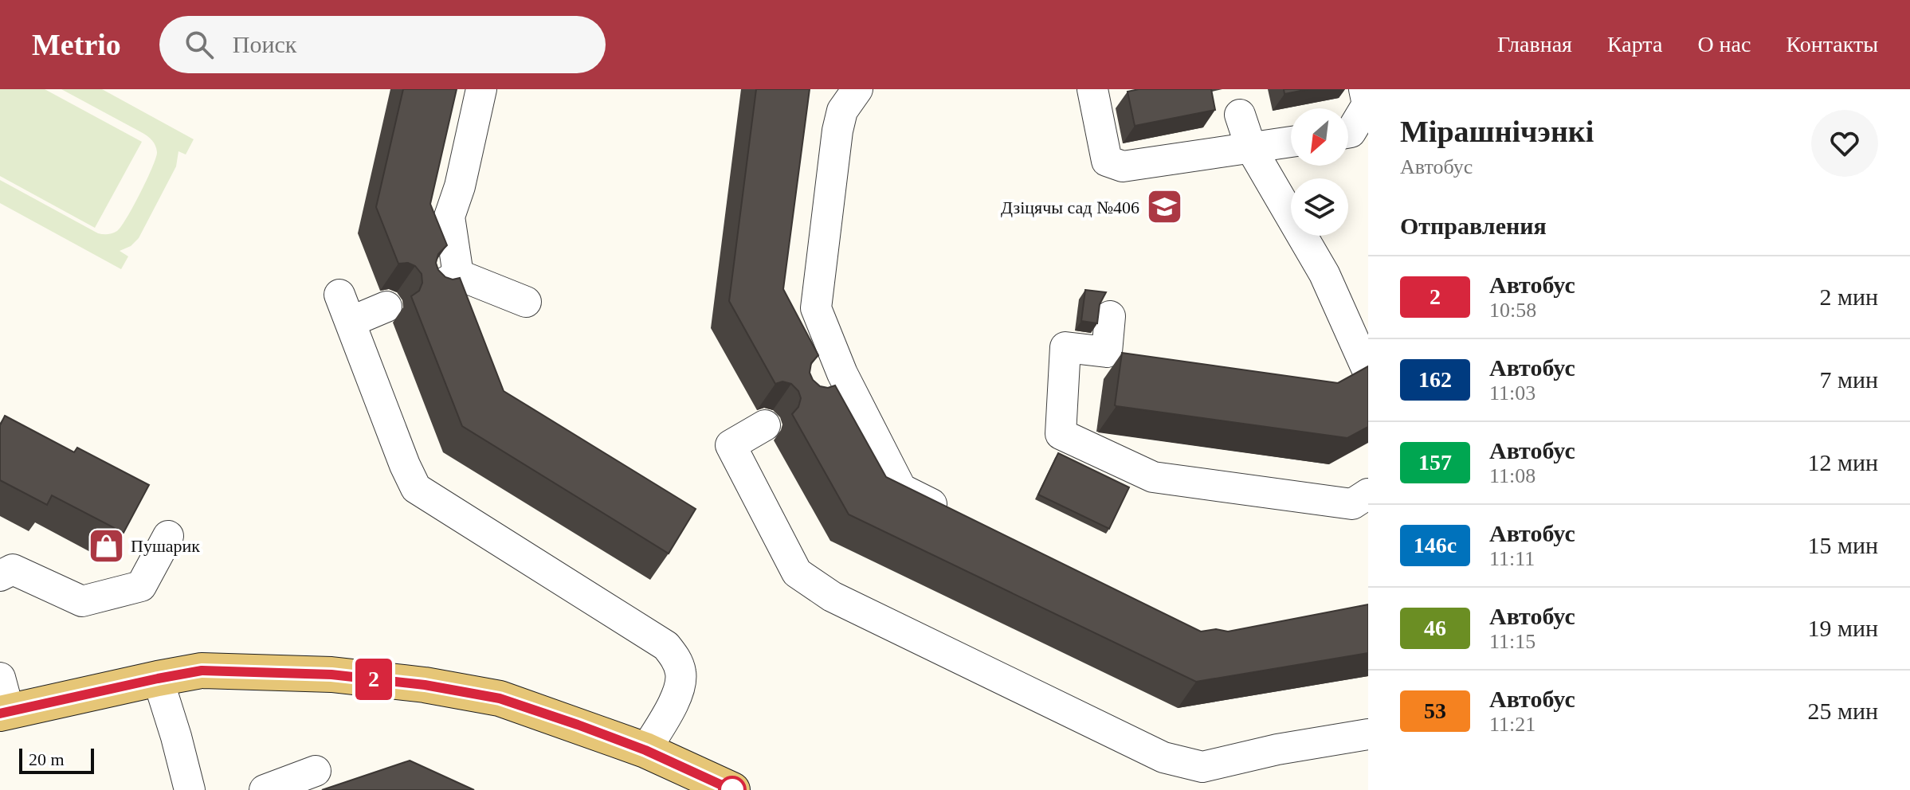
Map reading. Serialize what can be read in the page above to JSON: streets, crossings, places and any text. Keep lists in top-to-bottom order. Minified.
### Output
{"places":{"school or university":["Дзіцячы сад №406"],"shop":["Пушарик"]},"lines":["bus line 2"],"scale_bar":"20 m","north":"bottom left","page":{"header":"Metrio","search":"Поиск","nav":["Главная","Карта","О нас","Контакты"],"on_map":"2","heading":[["Мірашнічэнкі","Автобус"],"Отправления"],"list":[{"mark":"2","name":"Автобус","note":"10:58","value":"2 мин"},{"mark":"162","name":"Автобус","note":"11:03","value":"7 мин"},{"mark":"157","name":"Автобус","note":"11:08","value":"12 мин"},{"mark":"146с","name":"Автобус","note":"11:11","value":"15 мин"},{"mark":"46","name":"Автобус","note":"11:15","value":"19 мин"},{"mark":"53","name":"Автобус","note":"11:21","value":"25 мин"}],"scale":"20 m"}}
